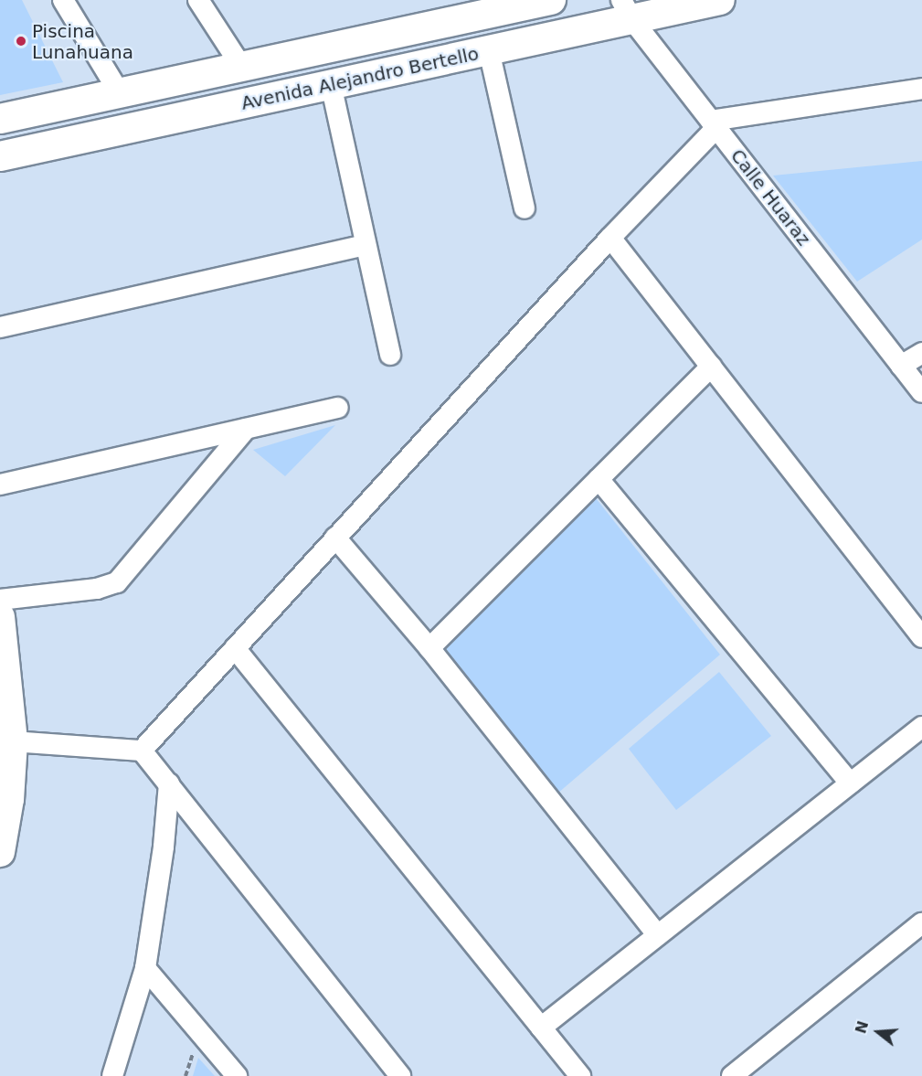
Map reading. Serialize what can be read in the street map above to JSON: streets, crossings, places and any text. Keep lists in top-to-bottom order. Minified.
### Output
{"streets":{"main road":["Avenida Alejandro Bertello"],"street":["Calle Huaraz"]},"crossings":[["Avenida Alejandro Bertello","Calle Huaraz"]],"places":["Piscina Lunahuana"],"north":"left"}
